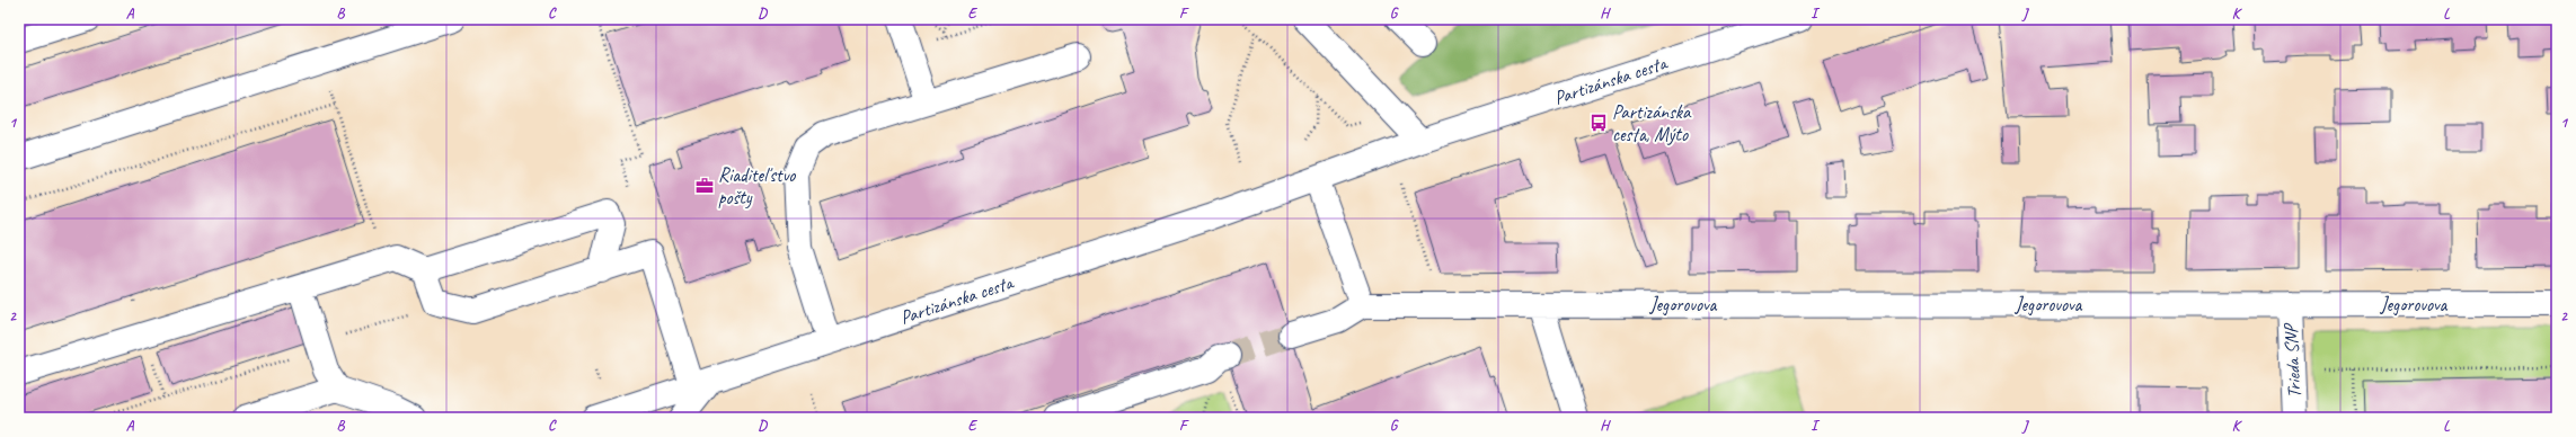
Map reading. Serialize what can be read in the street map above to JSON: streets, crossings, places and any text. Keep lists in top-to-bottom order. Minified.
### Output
{"streets":{"street":["Partizánska cesta","Jegorovova","Trieda SNP"]},"crossings":[["Jegorovova","Trieda SNP"]],"places":{"bus stop":["Partizánska cesta, Mýto"],"office":["Riaditeľstvo pošty"]},"grid":{"columns":["A","B","C","D","E","F","G","H","I","J","K","L"],"rows":["1","2"]}}
